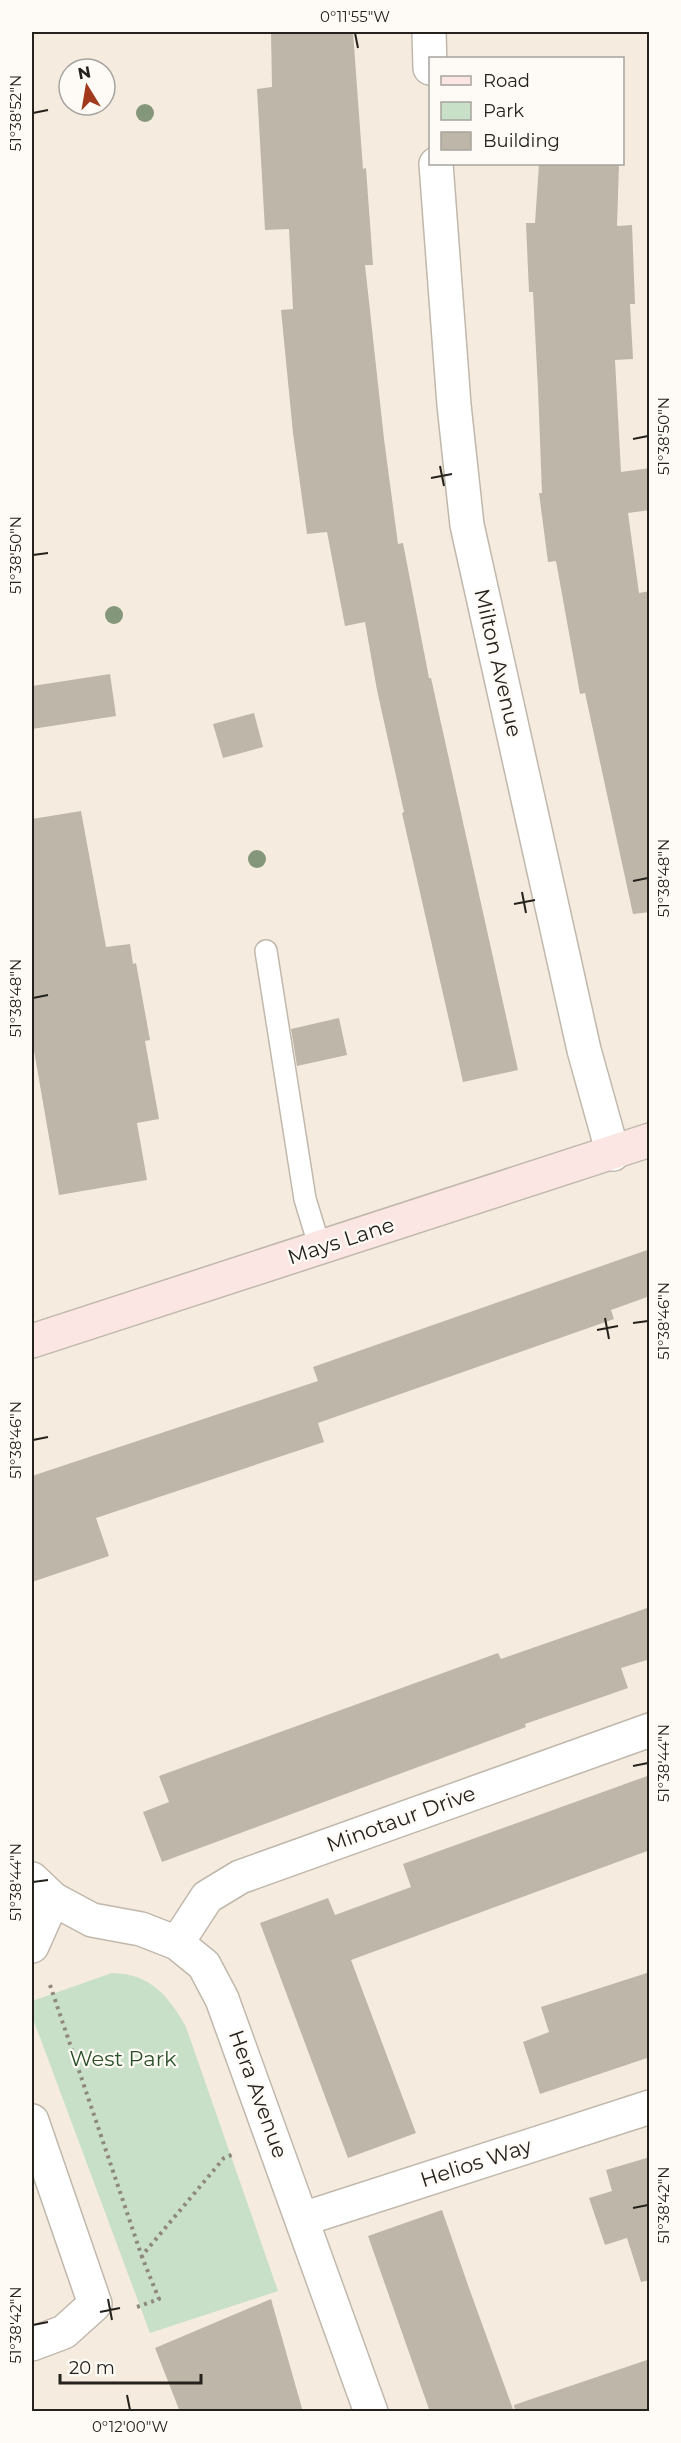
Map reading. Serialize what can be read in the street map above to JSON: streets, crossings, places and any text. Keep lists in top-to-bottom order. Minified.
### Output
{"streets":{"street":["Milton Avenue","Mays Lane","Minotaur Drive","Hera Avenue","Helios Way"]},"crossings":[["Milton Avenue","Mays Lane"],["Minotaur Drive","Hera Avenue"],["Hera Avenue","Helios Way"]],"parks":["West Park"],"legend":["Road","Park","Building"],"scale_bar":"20 m","north":"top","coordinates":["0°11'55\"W","51°38'52\"N","51°38'50\"N","51°38'48\"N","51°38'46\"N","51°38'44\"N","51°38'42\"N","0°12'00\"W"]}
